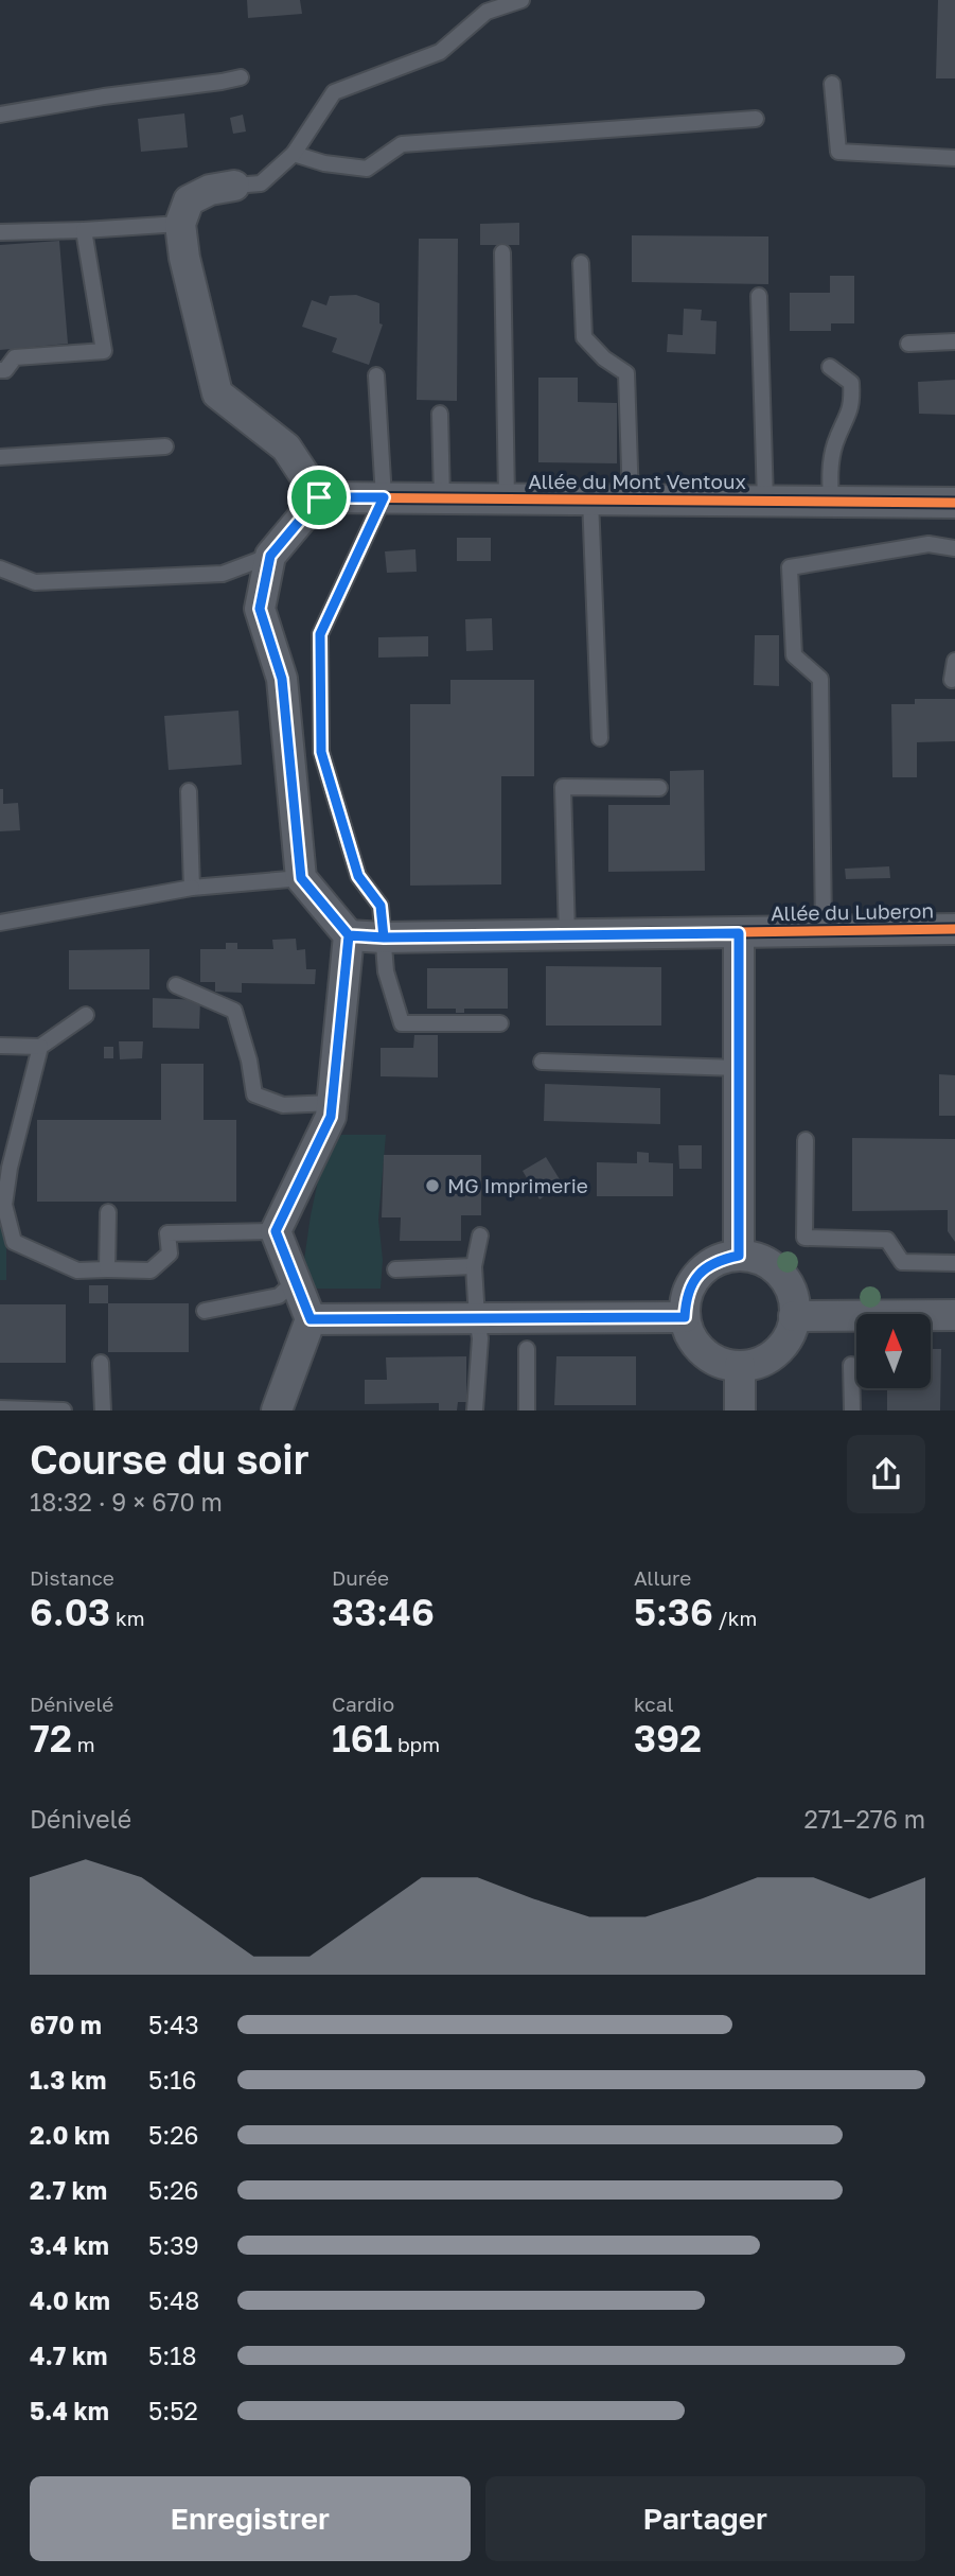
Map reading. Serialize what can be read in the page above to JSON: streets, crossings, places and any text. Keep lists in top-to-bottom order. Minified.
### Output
{"streets":{"street":["Allée du Mont Ventoux","Allée du Luberon"]},"places":["MG Imprimerie"],"north":"top","page":{"heading":["Course du soir","18:32 · 9 × 670 m"],"stats":[["Distance","6.03 km"],["Durée","33:46"],["Allure","5:36 /km"],["Dénivelé","72 m"],["Cardio","161 bpm"],["kcal","392"]],"chart":["Dénivelé","271–276 m"],"list":[{"name":"670 m","note":"5:43"},{"name":"1.3 km","note":"5:16"},{"name":"2.0 km","note":"5:26"},{"name":"2.7 km","note":"5:26"},{"name":"3.4 km","note":"5:39"},{"name":"4.0 km","note":"5:48"},{"name":"4.7 km","note":"5:18"},{"name":"5.4 km","note":"5:52"}],"buttons":["Enregistrer","Partager"]}}
